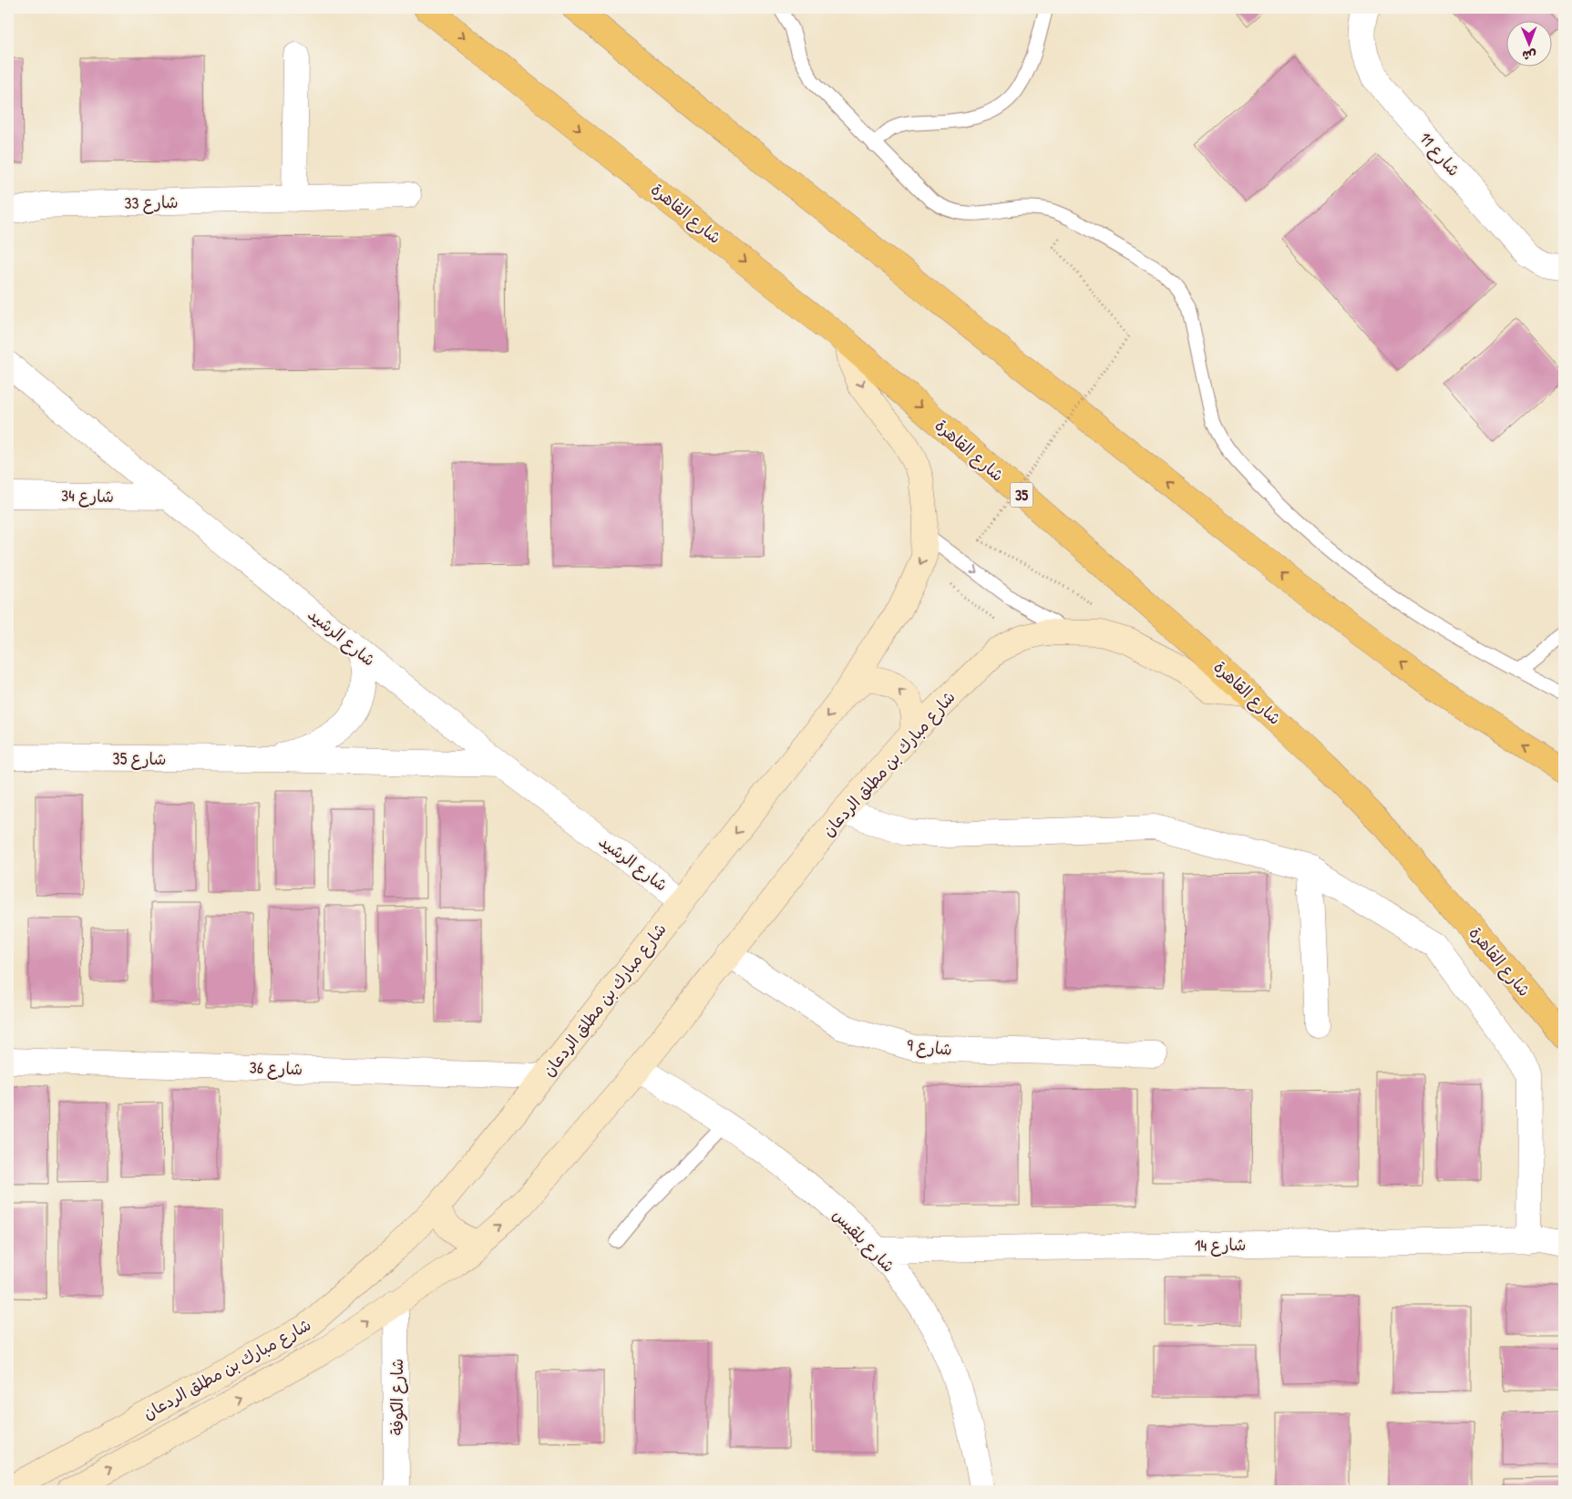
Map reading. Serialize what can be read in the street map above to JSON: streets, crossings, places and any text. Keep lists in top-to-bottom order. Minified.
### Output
{"streets":{"main road":["شارع القاهرة","35"],"street":["شارع 11","شارع 33","شارع 34","شارع الرشيد","شارع 35","شارع مبارك بن مطلق الردعان","شارع 9","شارع 36","شارع بلقيس","شارع 14","شارع الكوفة"]},"crossings":[["شارع القاهرة","شارع مبارك بن مطلق الردعان"],["شارع 34","شارع الرشيد"],["شارع الرشيد","شارع 35"],["شارع الرشيد","شارع مبارك بن مطلق الردعان"],["شارع مبارك بن مطلق الردعان","شارع 9"],["شارع مبارك بن مطلق الردعان","شارع 36"],["شارع مبارك بن مطلق الردعان","شارع بلقيس"],["شارع مبارك بن مطلق الردعان","شارع الكوفة"],["شارع بلقيس","شارع 14"]],"north":"bottom"}
